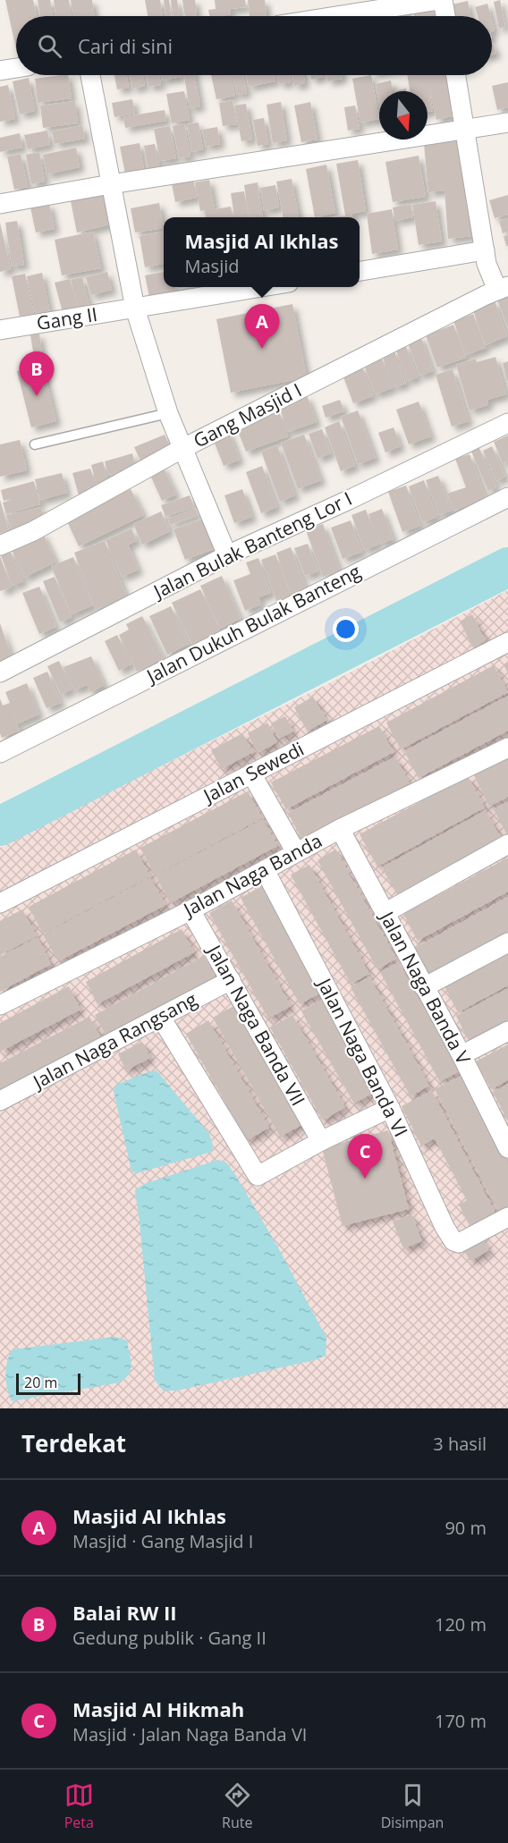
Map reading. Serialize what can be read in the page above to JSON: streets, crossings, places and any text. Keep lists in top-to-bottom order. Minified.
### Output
{"streets":{"street":["Gang II","Gang Masjid I","Jalan Bulak Banteng Lor I","Jalan Dukuh Bulak Banteng","Jalan Sewedi","Jalan Naga Banda","Jalan Naga Banda V","Jalan Naga Banda VII","Jalan Naga Rangsang","Jalan Naga Banda VI"]},"crossings":[["Jalan Naga Banda","Jalan Naga Banda V"],["Jalan Naga Banda","Jalan Naga Banda VII"],["Jalan Naga Banda","Jalan Naga Banda VI"],["Jalan Naga Banda VII","Jalan Naga Rangsang"]],"scale_bar":"20 m","north":"bottom","page":{"search":"Cari di sini","popup":["Masjid Al Ikhlas","Masjid"],"pins":["A","B","C"],"scale":"20 m","heading":["Terdekat","3 hasil"],"list":[{"mark":"A","name":"Masjid Al Ikhlas","note":"Masjid · Gang Masjid I","value":"90 m"},{"mark":"B","name":"Balai RW II","note":"Gedung publik · Gang II","value":"120 m"},{"mark":"C","name":"Masjid Al Hikmah","note":"Masjid · Jalan Naga Banda VI","value":"170 m"}],"nav":["Peta","Rute","Disimpan"]}}
